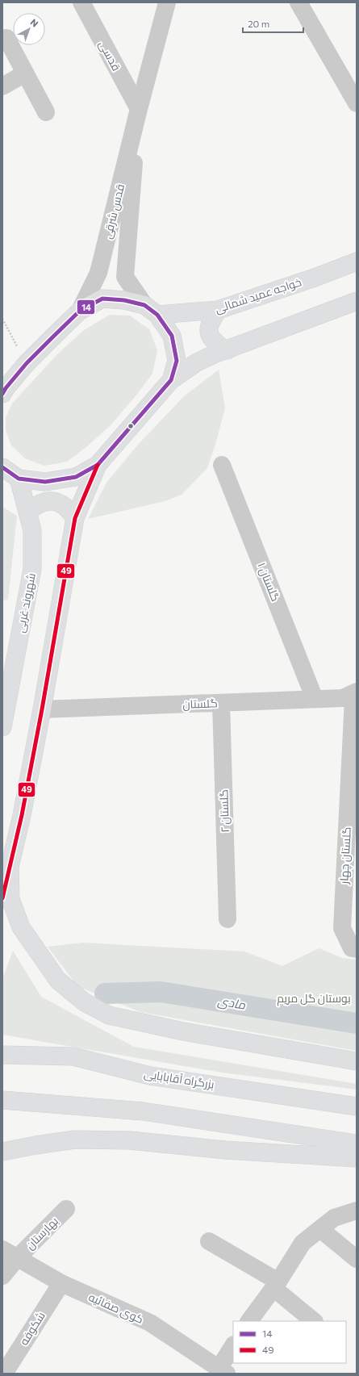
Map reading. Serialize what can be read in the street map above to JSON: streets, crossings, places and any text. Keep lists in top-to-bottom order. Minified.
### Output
{"streets":{"main road":["خواجه عمید شمالی","شهروند غربی","بزرگراه آقابابایی"],"street":["قدسی","قدس شرقی","گلستان ۱","گلستان","گلستان ۲","گلستان چهار","بهارستان","کوی صفائیه","شکوفه"]},"crossings":[["قدسی","قدس شرقی"],["قدس شرقی","خواجه عمید شمالی"],["گلستان ۱","گلستان"],["گلستان","گلستان ۲"],["گلستان","گلستان چهار"],["بهارستان","کوی صفائیه"],["کوی صفائیه","شکوفه"]],"water":["مادی"],"parks":["بوستان گل مریم"],"lines":["transit line 14","transit line 49"],"legend":["14","49"],"scale_bar":"20 m","north":"top right"}
